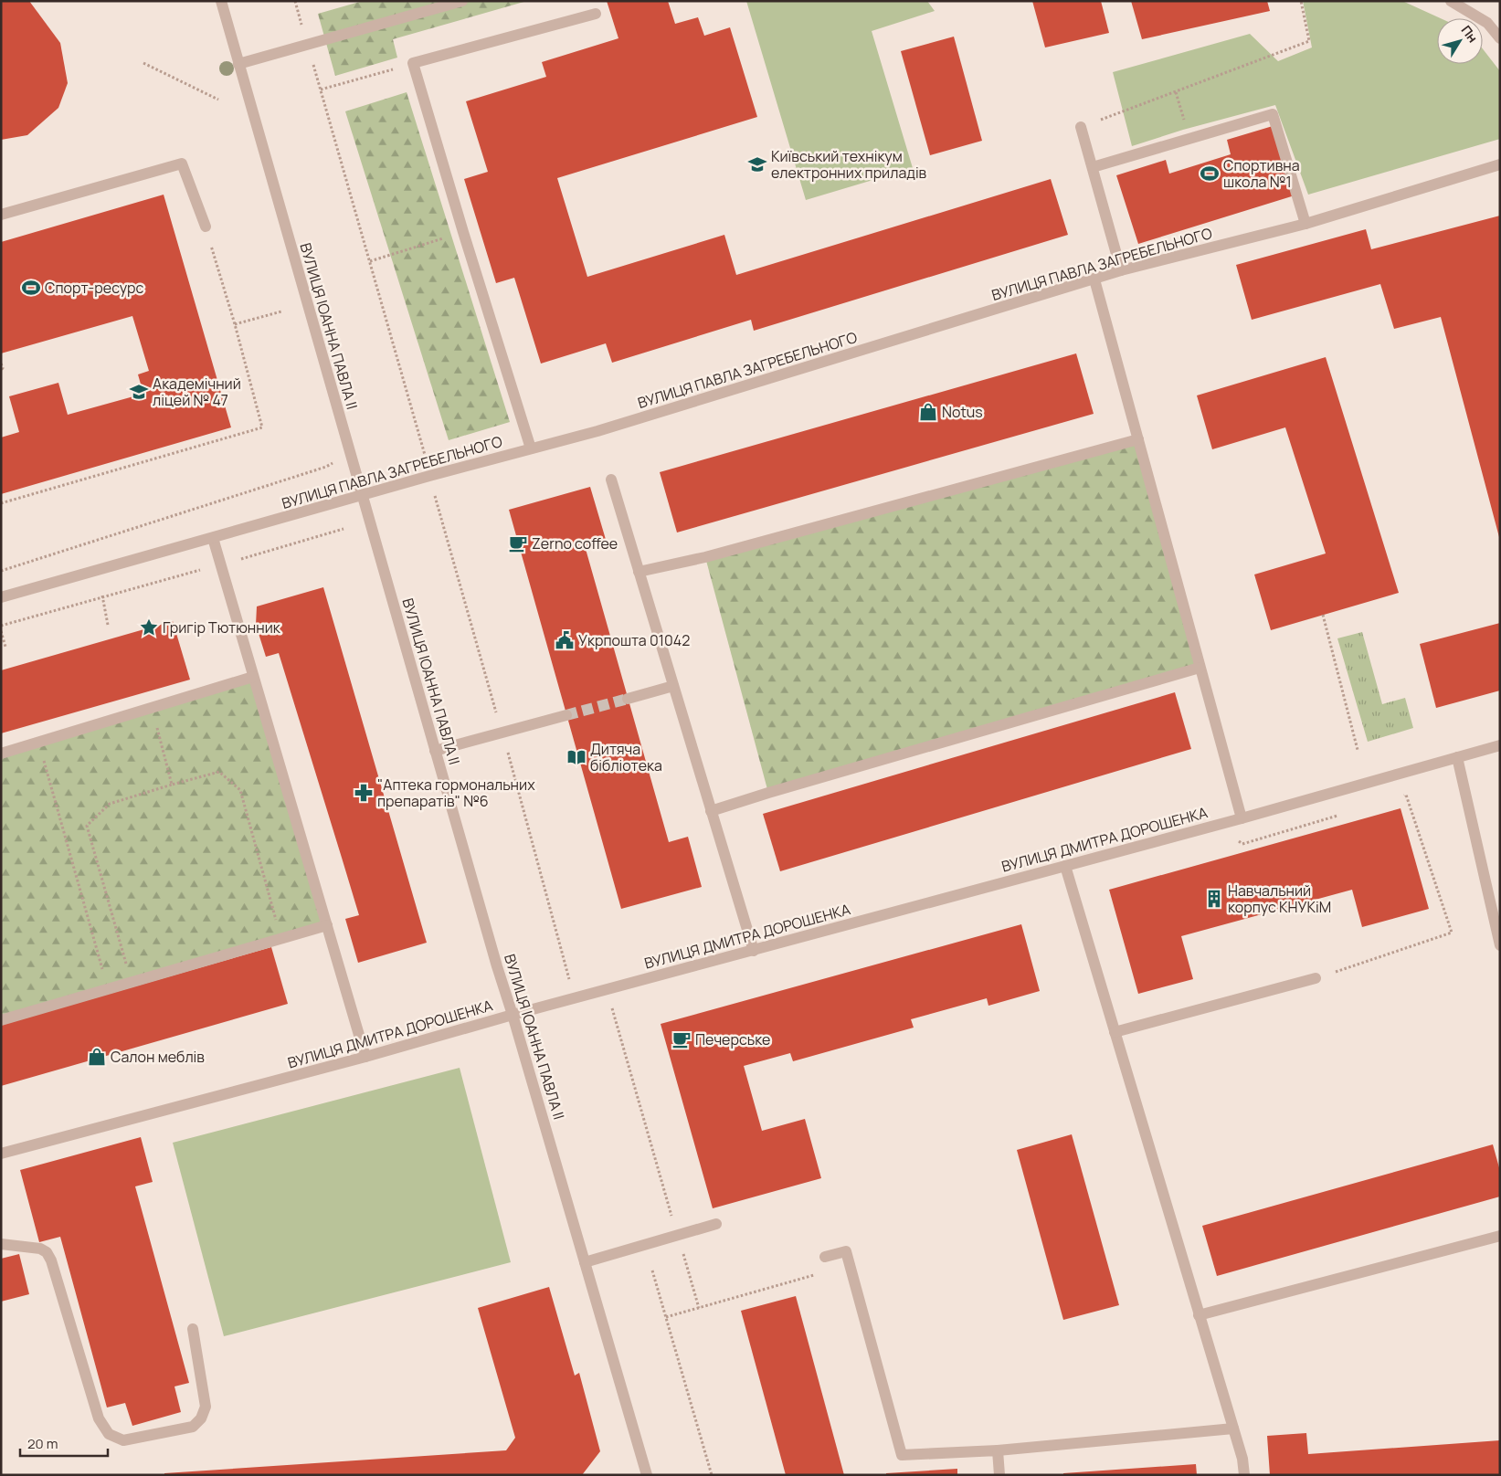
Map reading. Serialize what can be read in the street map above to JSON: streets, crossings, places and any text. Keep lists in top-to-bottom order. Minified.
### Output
{"streets":{"street":["ВУЛИЦЯ ПАВЛА ЗАГРЕБЕЛЬНОГО","ВУЛИЦЯ ІОАННА ПАВЛА II","ВУЛИЦЯ ДМИТРА ДОРОШЕНКА"]},"crossings":[["ВУЛИЦЯ ПАВЛА ЗАГРЕБЕЛЬНОГО","ВУЛИЦЯ ІОАННА ПАВЛА II"],["ВУЛИЦЯ ІОАННА ПАВЛА II","ВУЛИЦЯ ДМИТРА ДОРОШЕНКА"]],"places":{"school or university":["Київський технікум електронних приладів","Академічний ліцей № 47"],"sports":["Спортивна школа №1","Спорт-ресурс"],"shop":["Notus","Салон меблів"],"cafe":["Zerno coffee","Печерське"],"place":["Григір Тютюнник"],"public building":["Укрпошта 01042"],"library":["Дитяча бібліотека"],"pharmacy":["\"Аптека гормональних препаратів\" №6"],"building":["Навчальний корпус КНУКіМ"]},"scale_bar":"20 m","north":"top right"}
